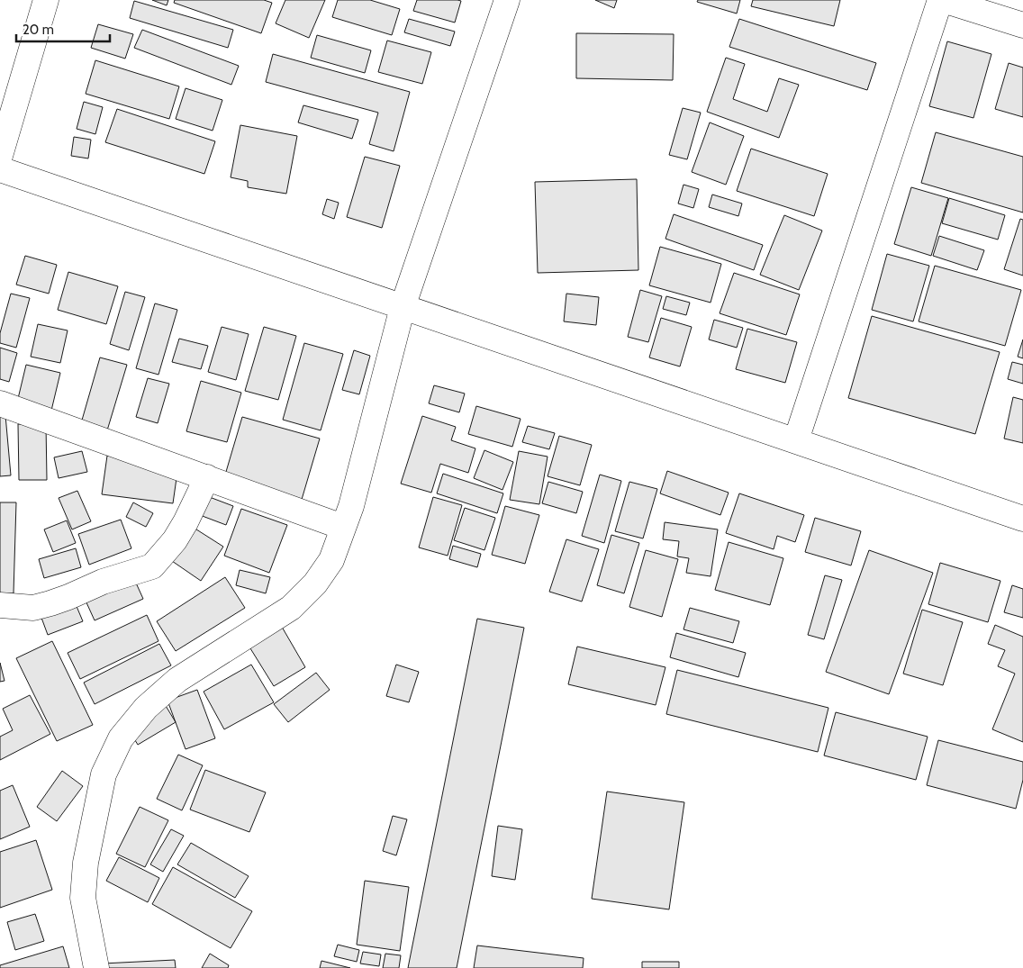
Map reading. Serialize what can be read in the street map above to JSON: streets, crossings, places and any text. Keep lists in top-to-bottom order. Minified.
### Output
{"scale_bar":"20 m"}
